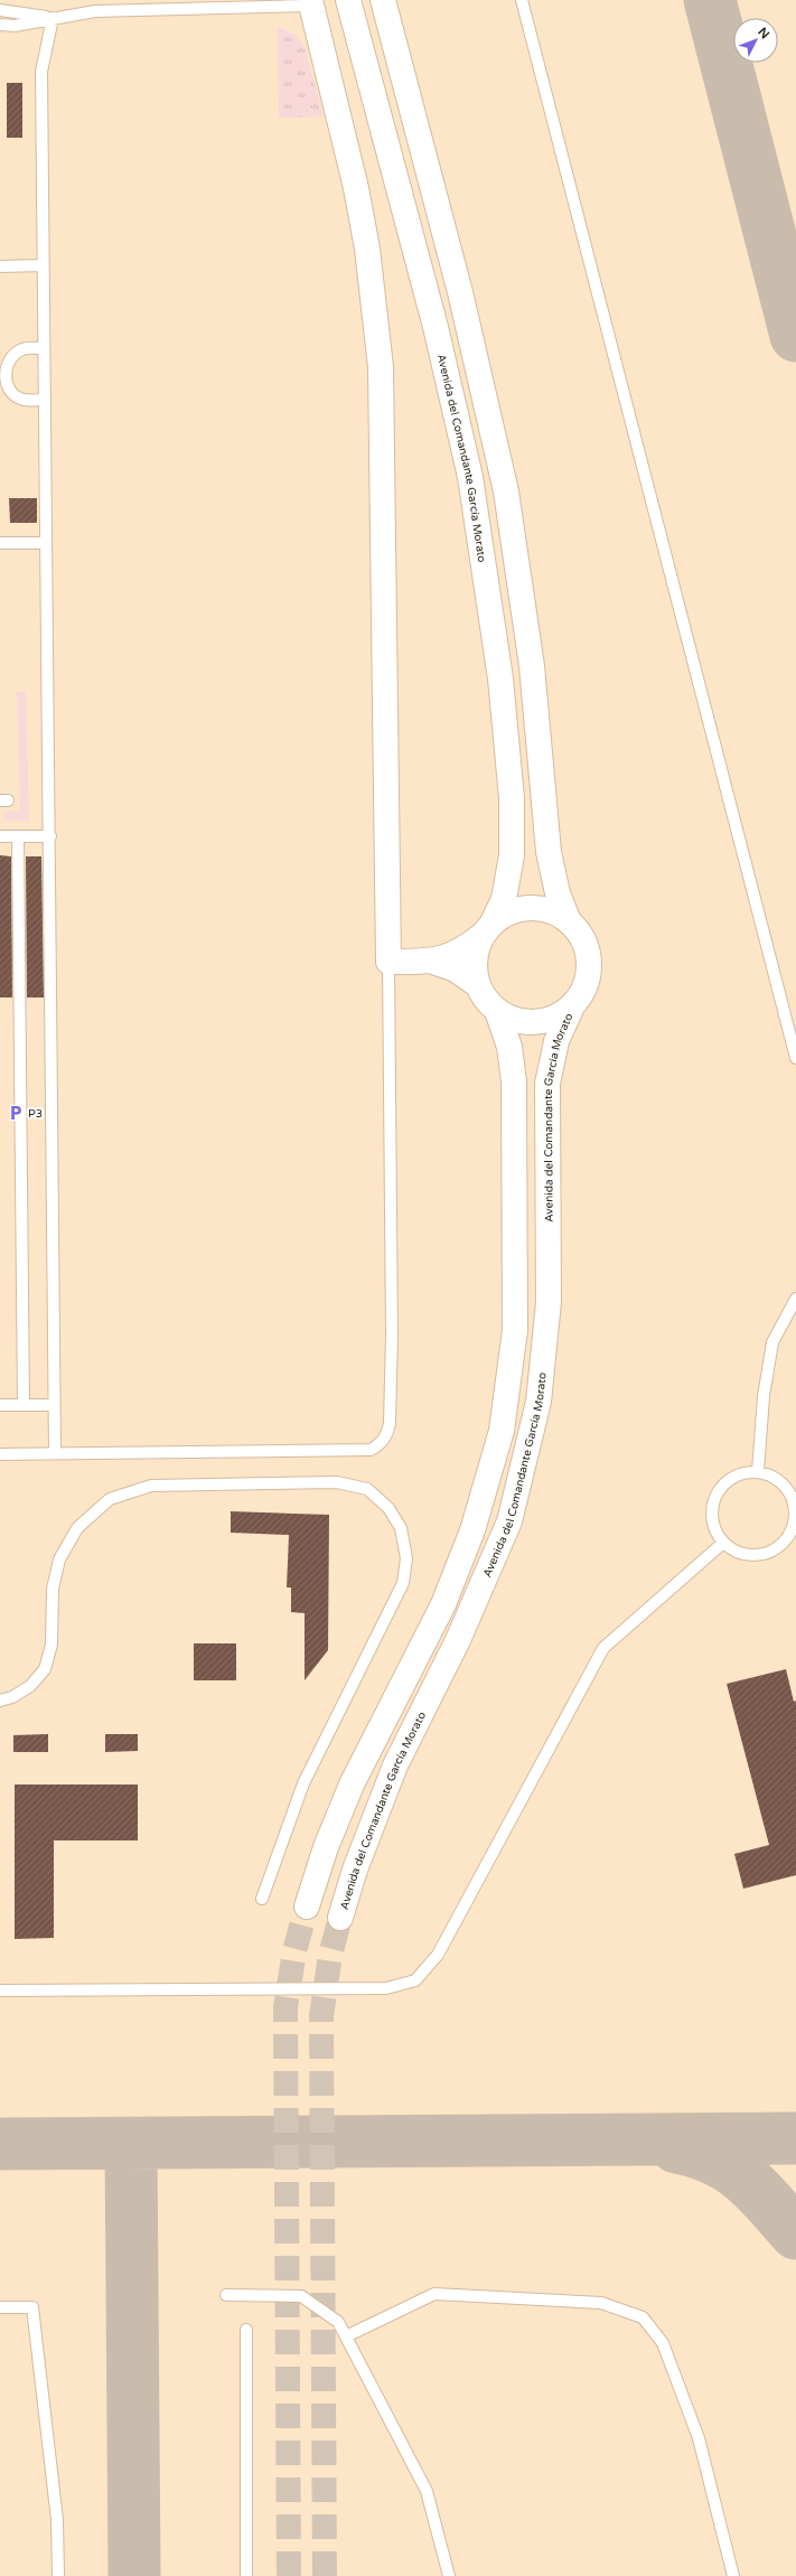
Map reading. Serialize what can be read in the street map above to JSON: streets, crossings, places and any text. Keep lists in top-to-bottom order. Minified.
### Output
{"streets":{"main road":["Avenida del Comandante García Morato"]},"places":{"parking":["P3"]},"north":"top right"}
